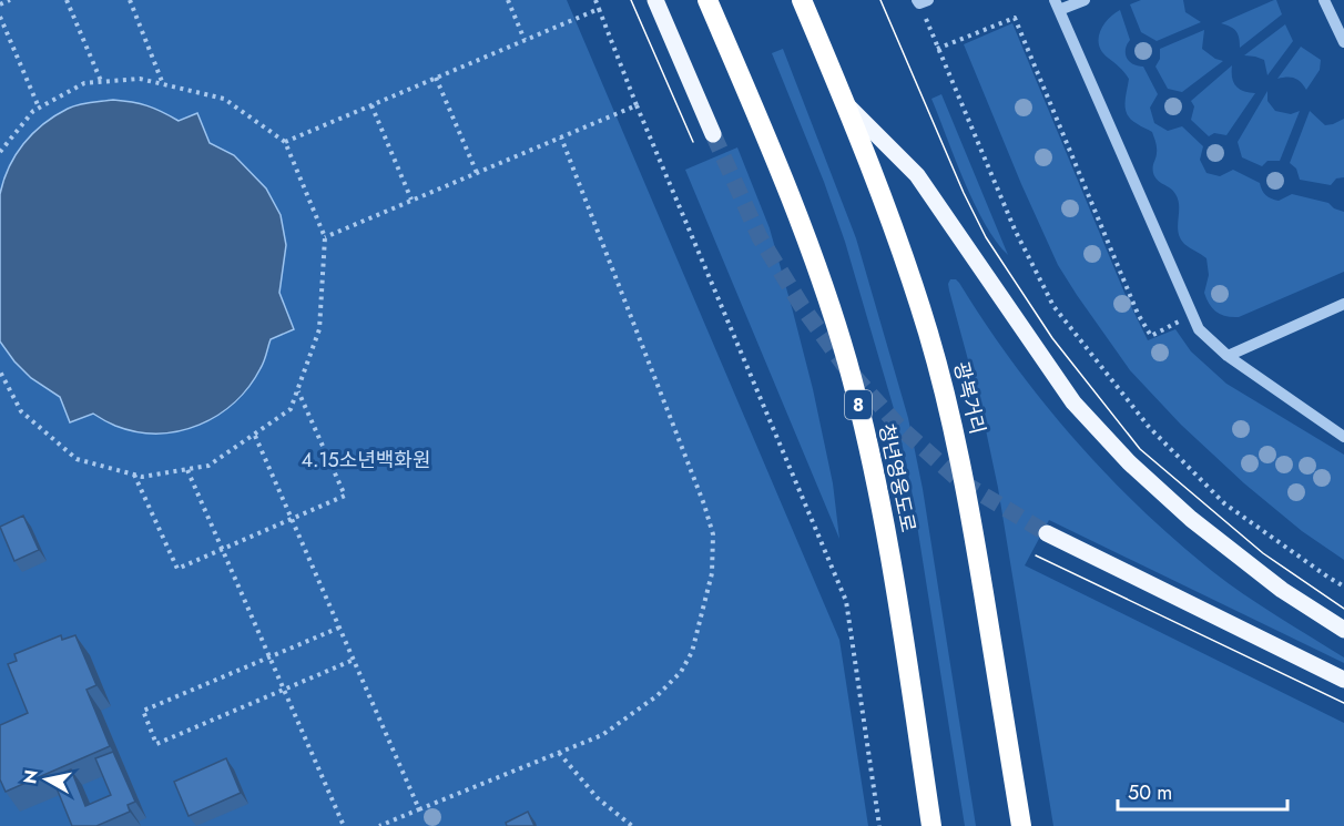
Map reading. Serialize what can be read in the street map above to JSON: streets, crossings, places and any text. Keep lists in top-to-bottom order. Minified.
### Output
{"streets":{"highway":["광복거리","8","청년영웅도로"]},"parks":["4.15소년백화원"],"scale_bar":"50 m","north":"left"}
